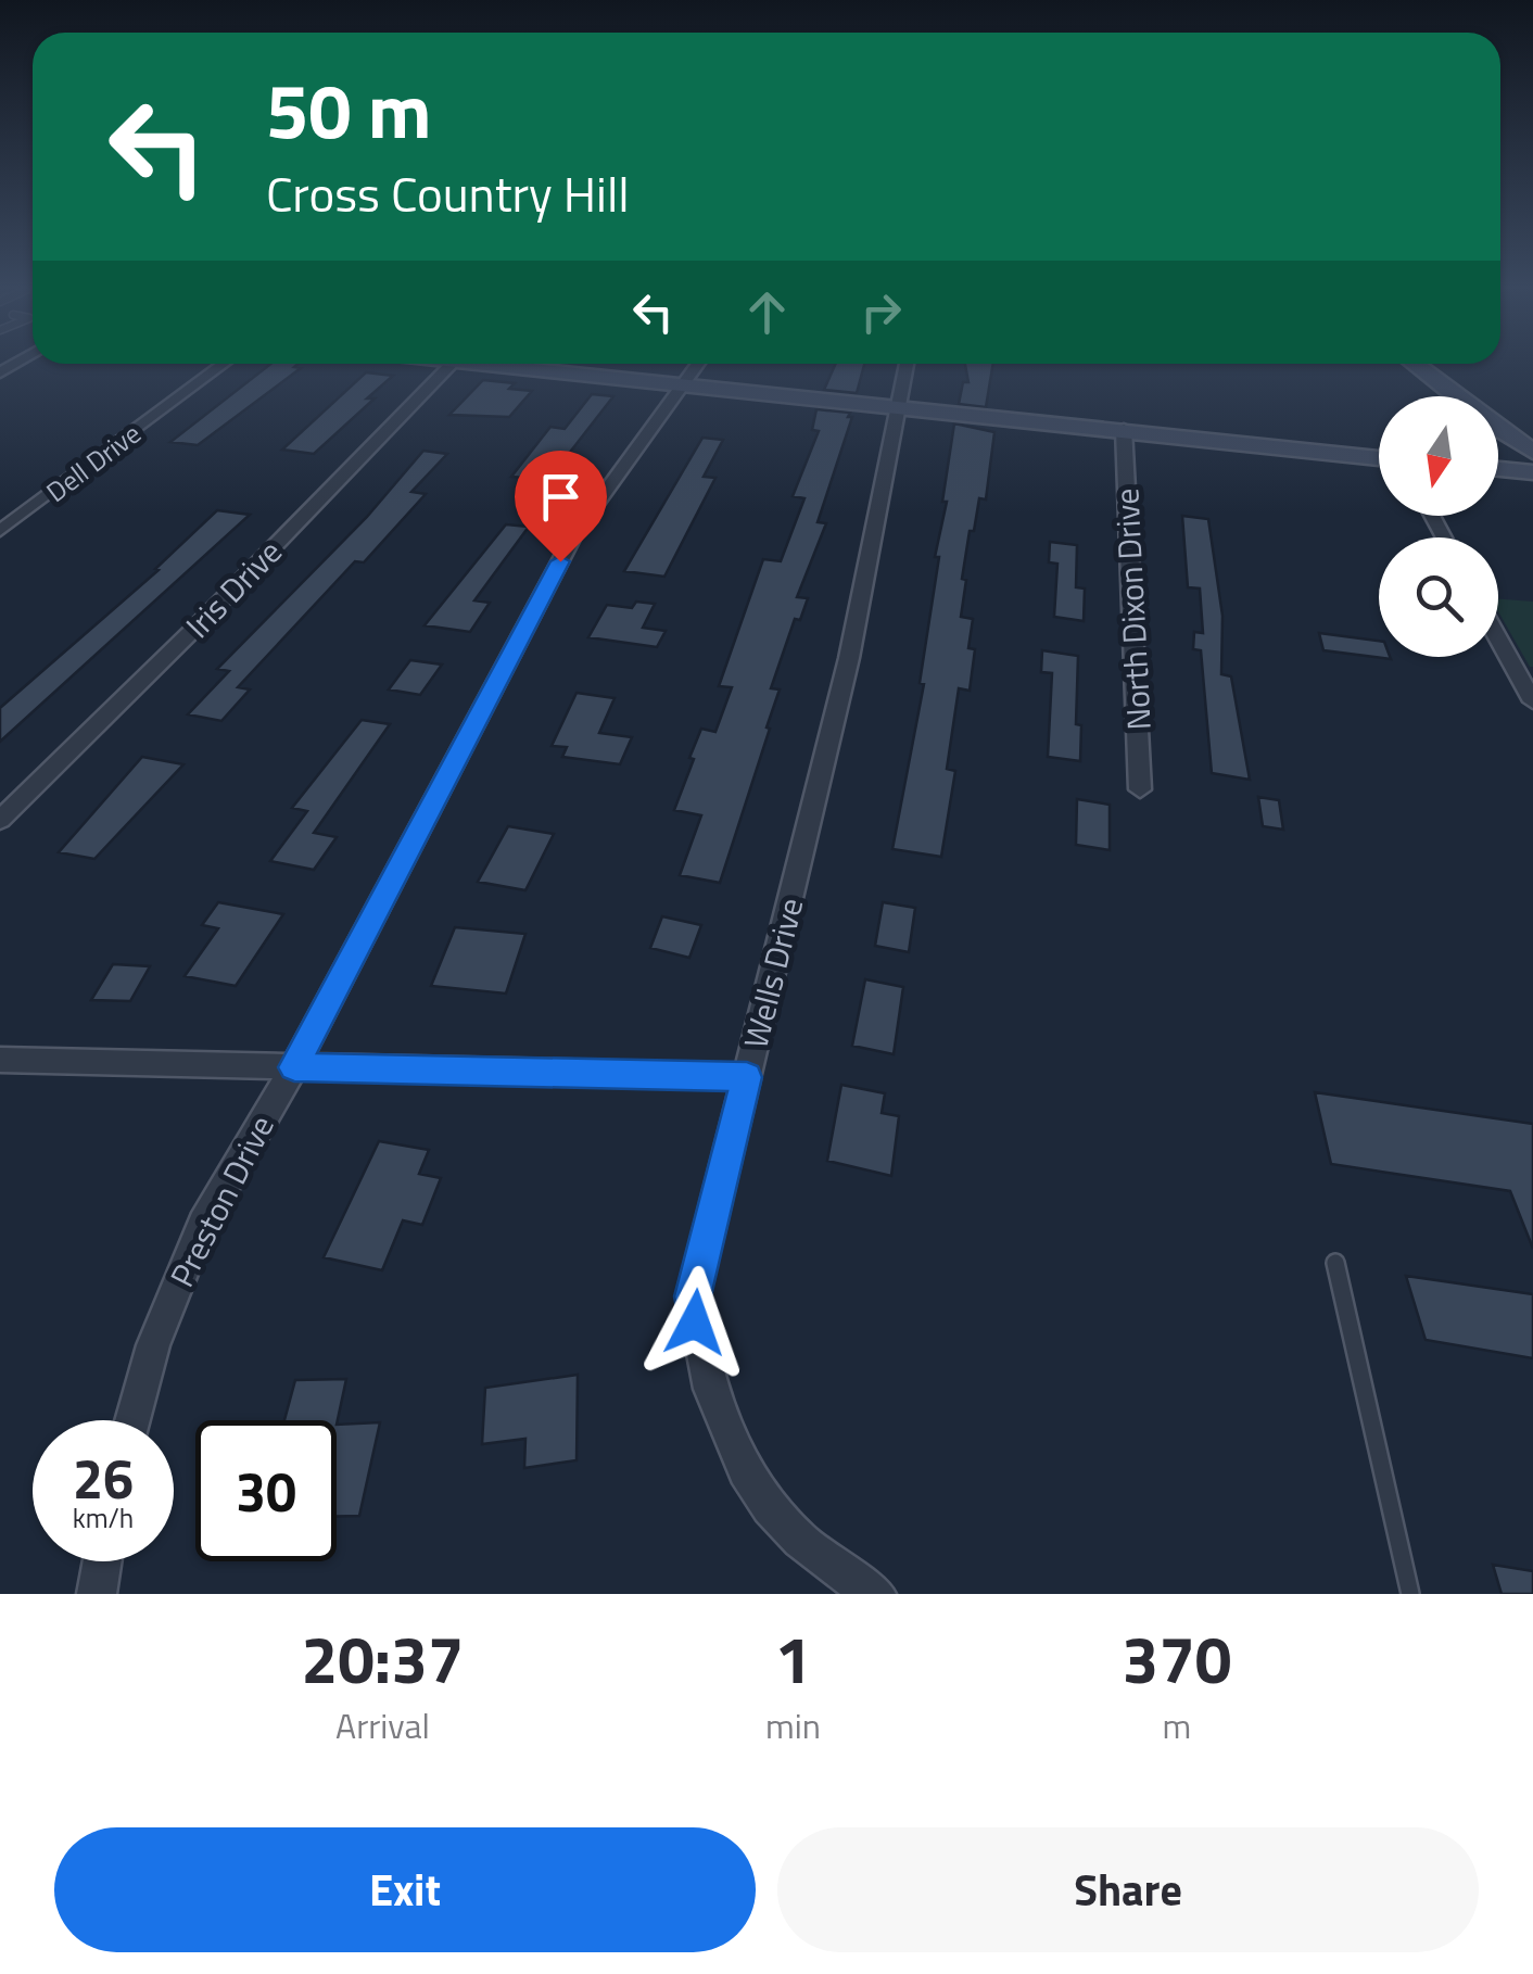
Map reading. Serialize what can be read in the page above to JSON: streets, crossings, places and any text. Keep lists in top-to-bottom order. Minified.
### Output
{"streets":{"street":["Dell Drive","Iris Drive","North Dixon Drive","Wells Drive","Preston Drive"]},"north":"bottom","page":{"turn":["50 m","Cross Country Hill"],"speed":"26 km/h","limit":"30","eta":["20:37","Arrival","1","min","370","m"],"buttons":["Exit","Share"]}}
